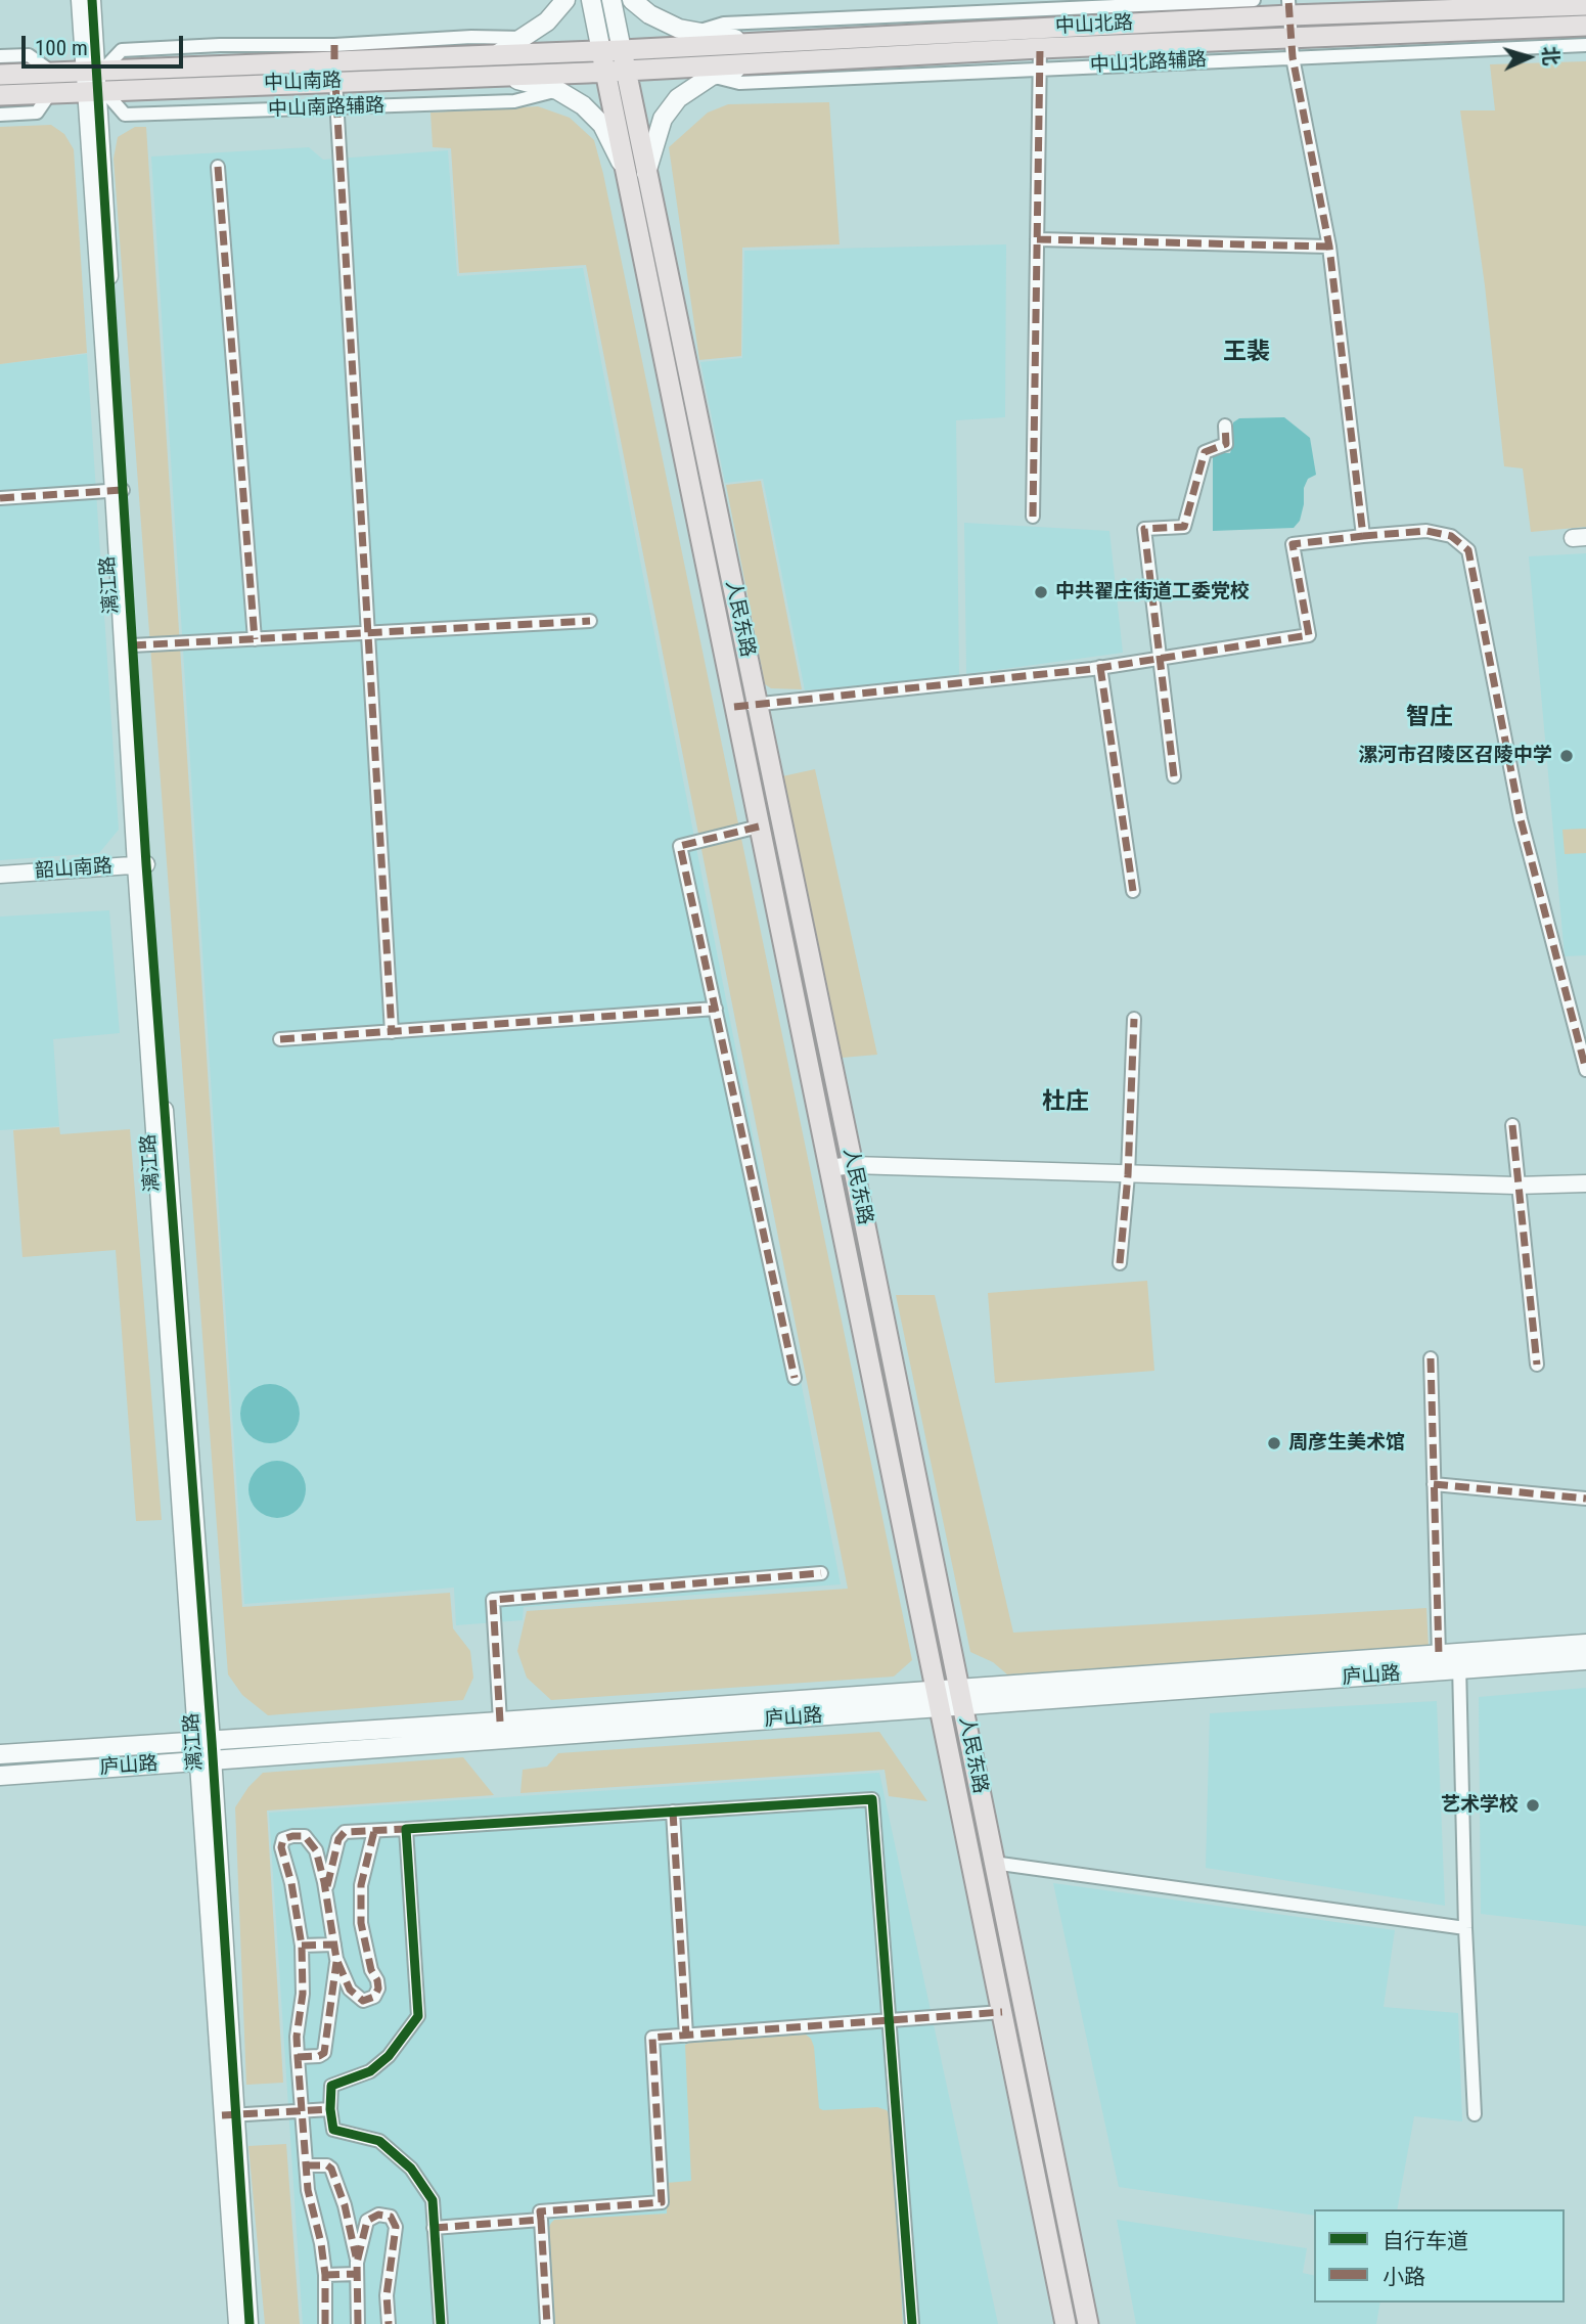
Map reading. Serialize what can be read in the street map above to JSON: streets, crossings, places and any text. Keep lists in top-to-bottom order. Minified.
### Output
{"streets":{"main road":["中山北路","中山南路","人民东路","庐山路"],"street":["中山南路辅路","漓江路","韶山南路"]},"crossings":[["中山北路","中山南路"],["中山北路","人民东路"],["中山南路","中山南路辅路"],["中山南路","漓江路"],["中山南路","人民东路"],["中山南路辅路","漓江路"],["漓江路","韶山南路"],["漓江路","庐山路"],["人民东路","庐山路"]],"districts":["王裴","智庄","杜庄"],"places":["中共翟庄街道工委党校","漯河市召陵区召陵中学","周彦生美术馆","艺术学校"],"legend":["自行车道","小路"],"scale_bar":"100 m","north":"right"}
